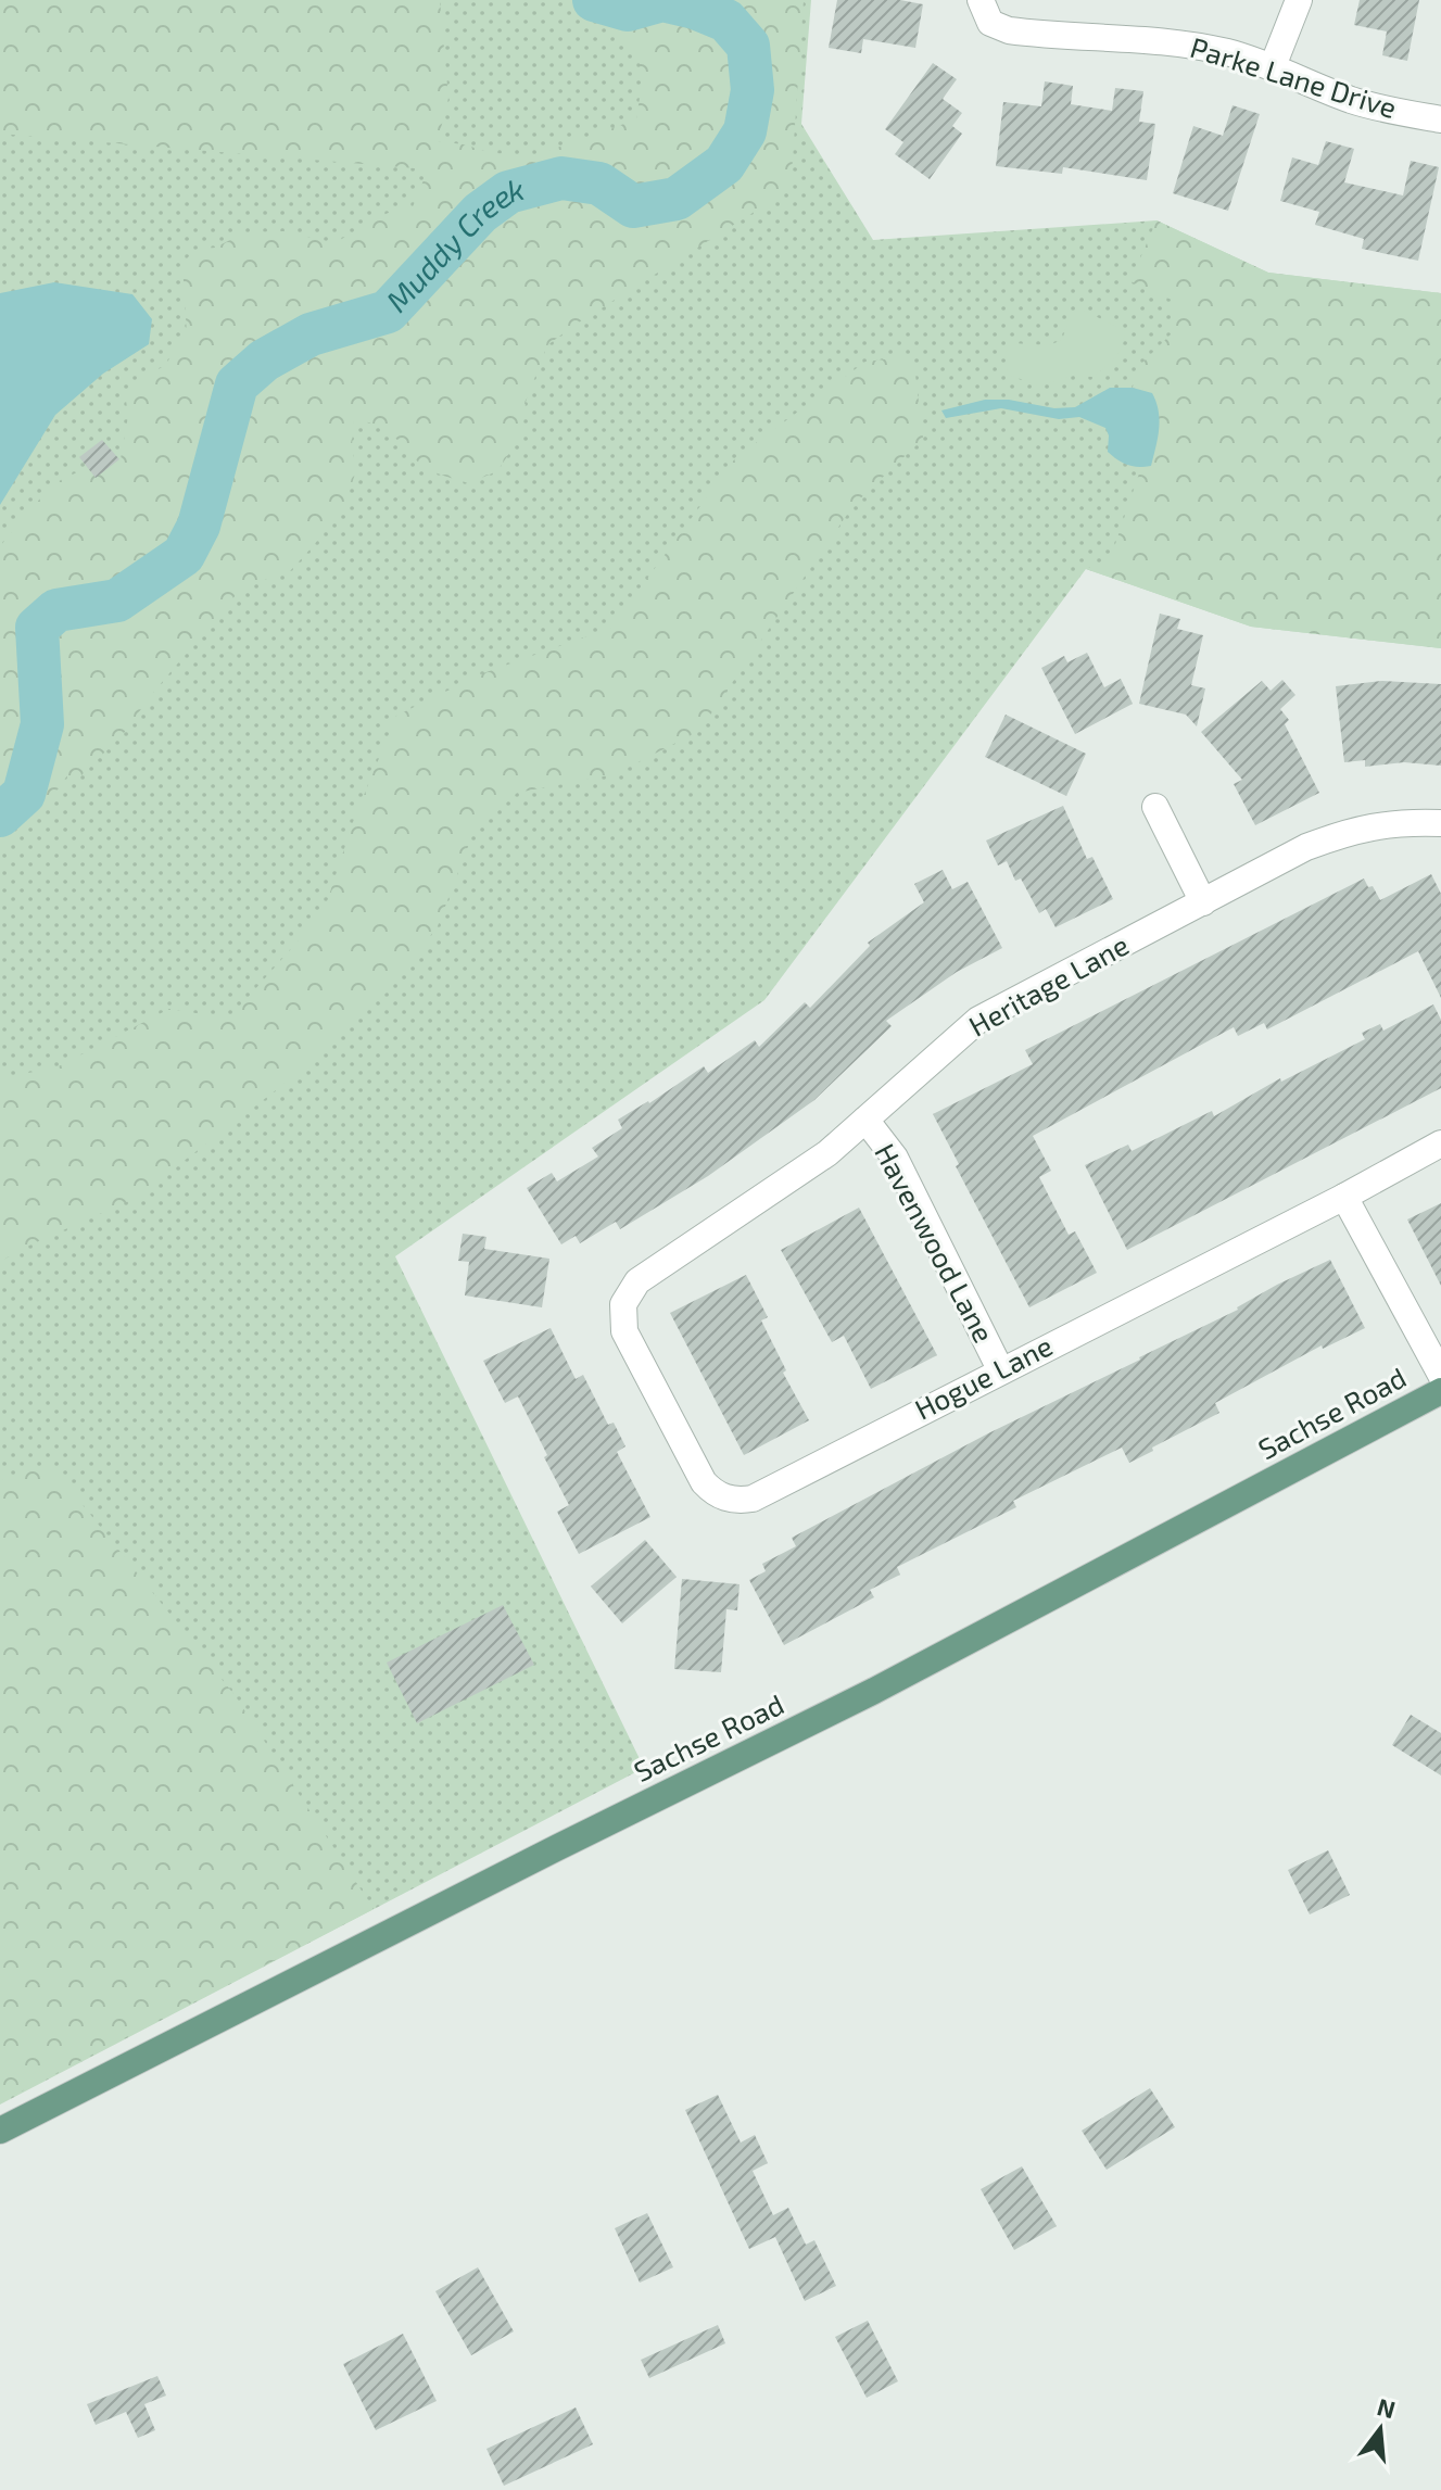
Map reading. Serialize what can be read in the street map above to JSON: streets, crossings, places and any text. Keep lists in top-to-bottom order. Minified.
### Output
{"streets":{"main road":["Sachse Road"],"street":["Parke Lane Drive","Heritage Lane","Havenwood Lane","Hogue Lane"]},"crossings":[["Heritage Lane","Havenwood Lane"],["Heritage Lane","Hogue Lane"],["Havenwood Lane","Hogue Lane"]],"water":["Muddy Creek"],"north":"top"}
